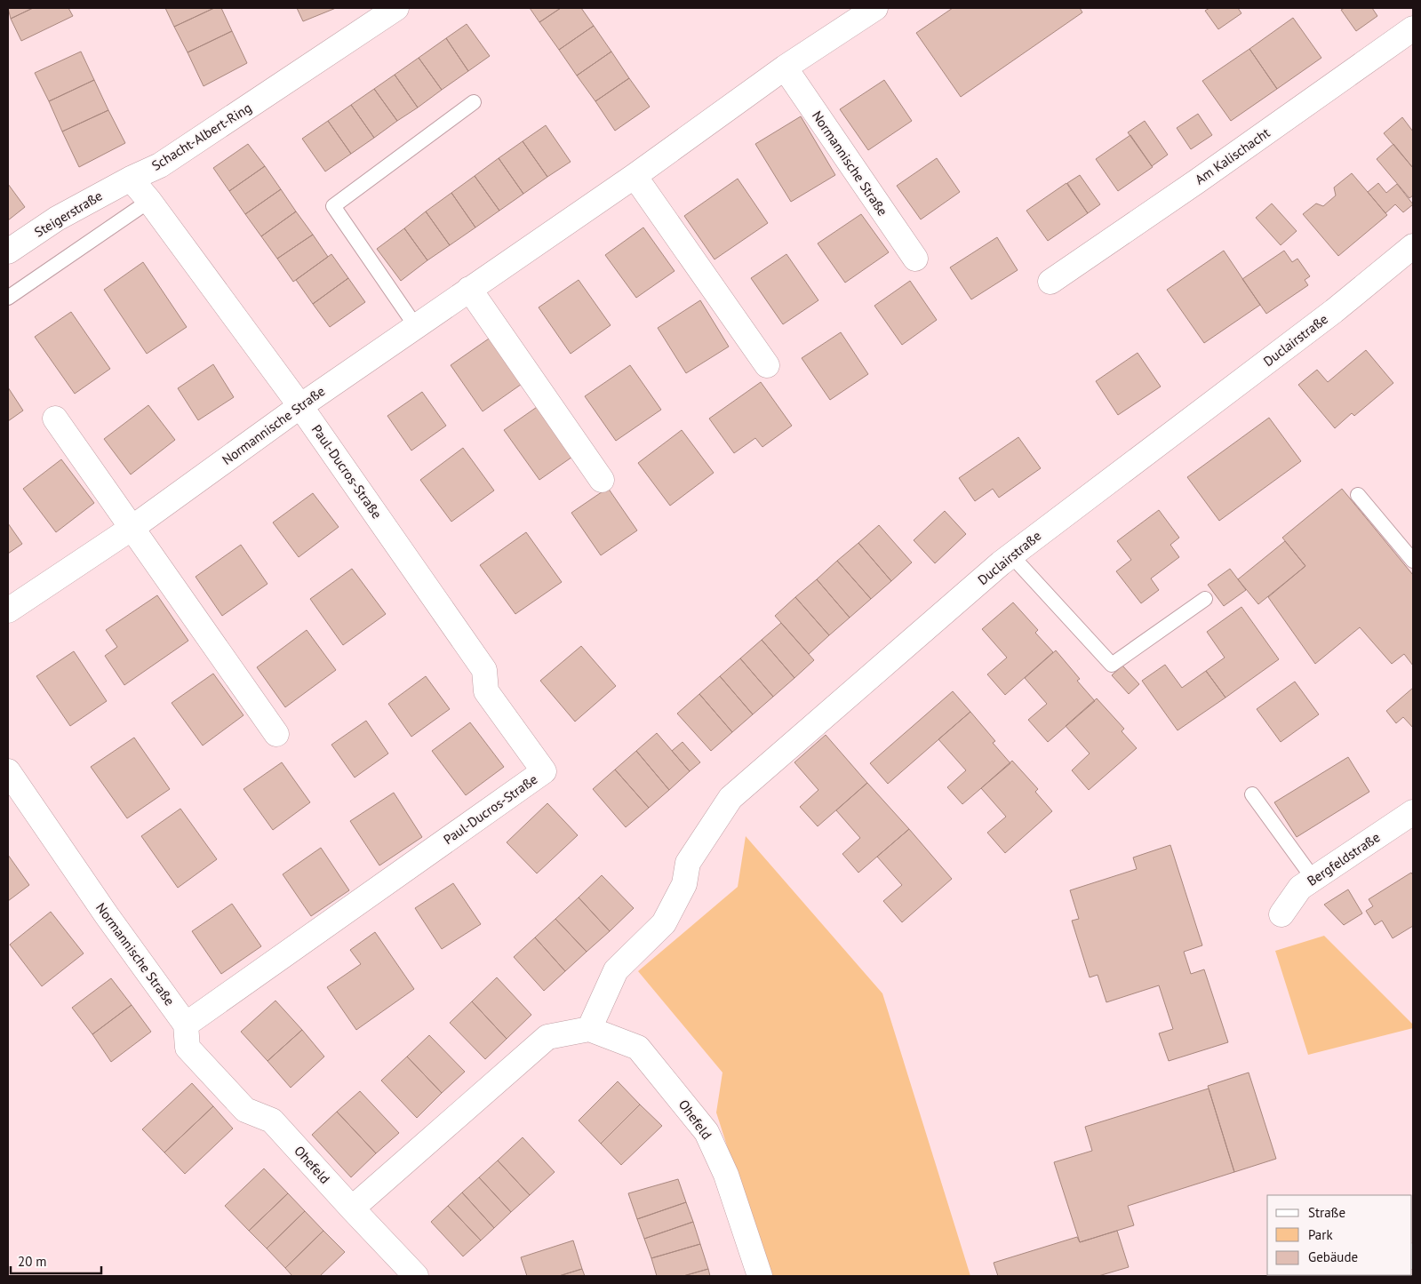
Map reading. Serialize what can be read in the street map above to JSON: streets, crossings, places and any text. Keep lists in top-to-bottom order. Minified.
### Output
{"streets":{"street":["Schacht-Albert-Ring","Am Kalischacht","Normannische Straße","Steigerstraße","Duclairstraße","Paul-Ducros-Straße","Bergfeldstraße","Ohefeld"]},"crossings":[["Schacht-Albert-Ring","Steigerstraße"],["Normannische Straße","Paul-Ducros-Straße"],["Normannische Straße","Ohefeld"],["Duclairstraße","Ohefeld"],["Paul-Ducros-Straße","Ohefeld"]],"legend":["Straße","Park","Gebäude"],"scale_bar":"20 m"}
